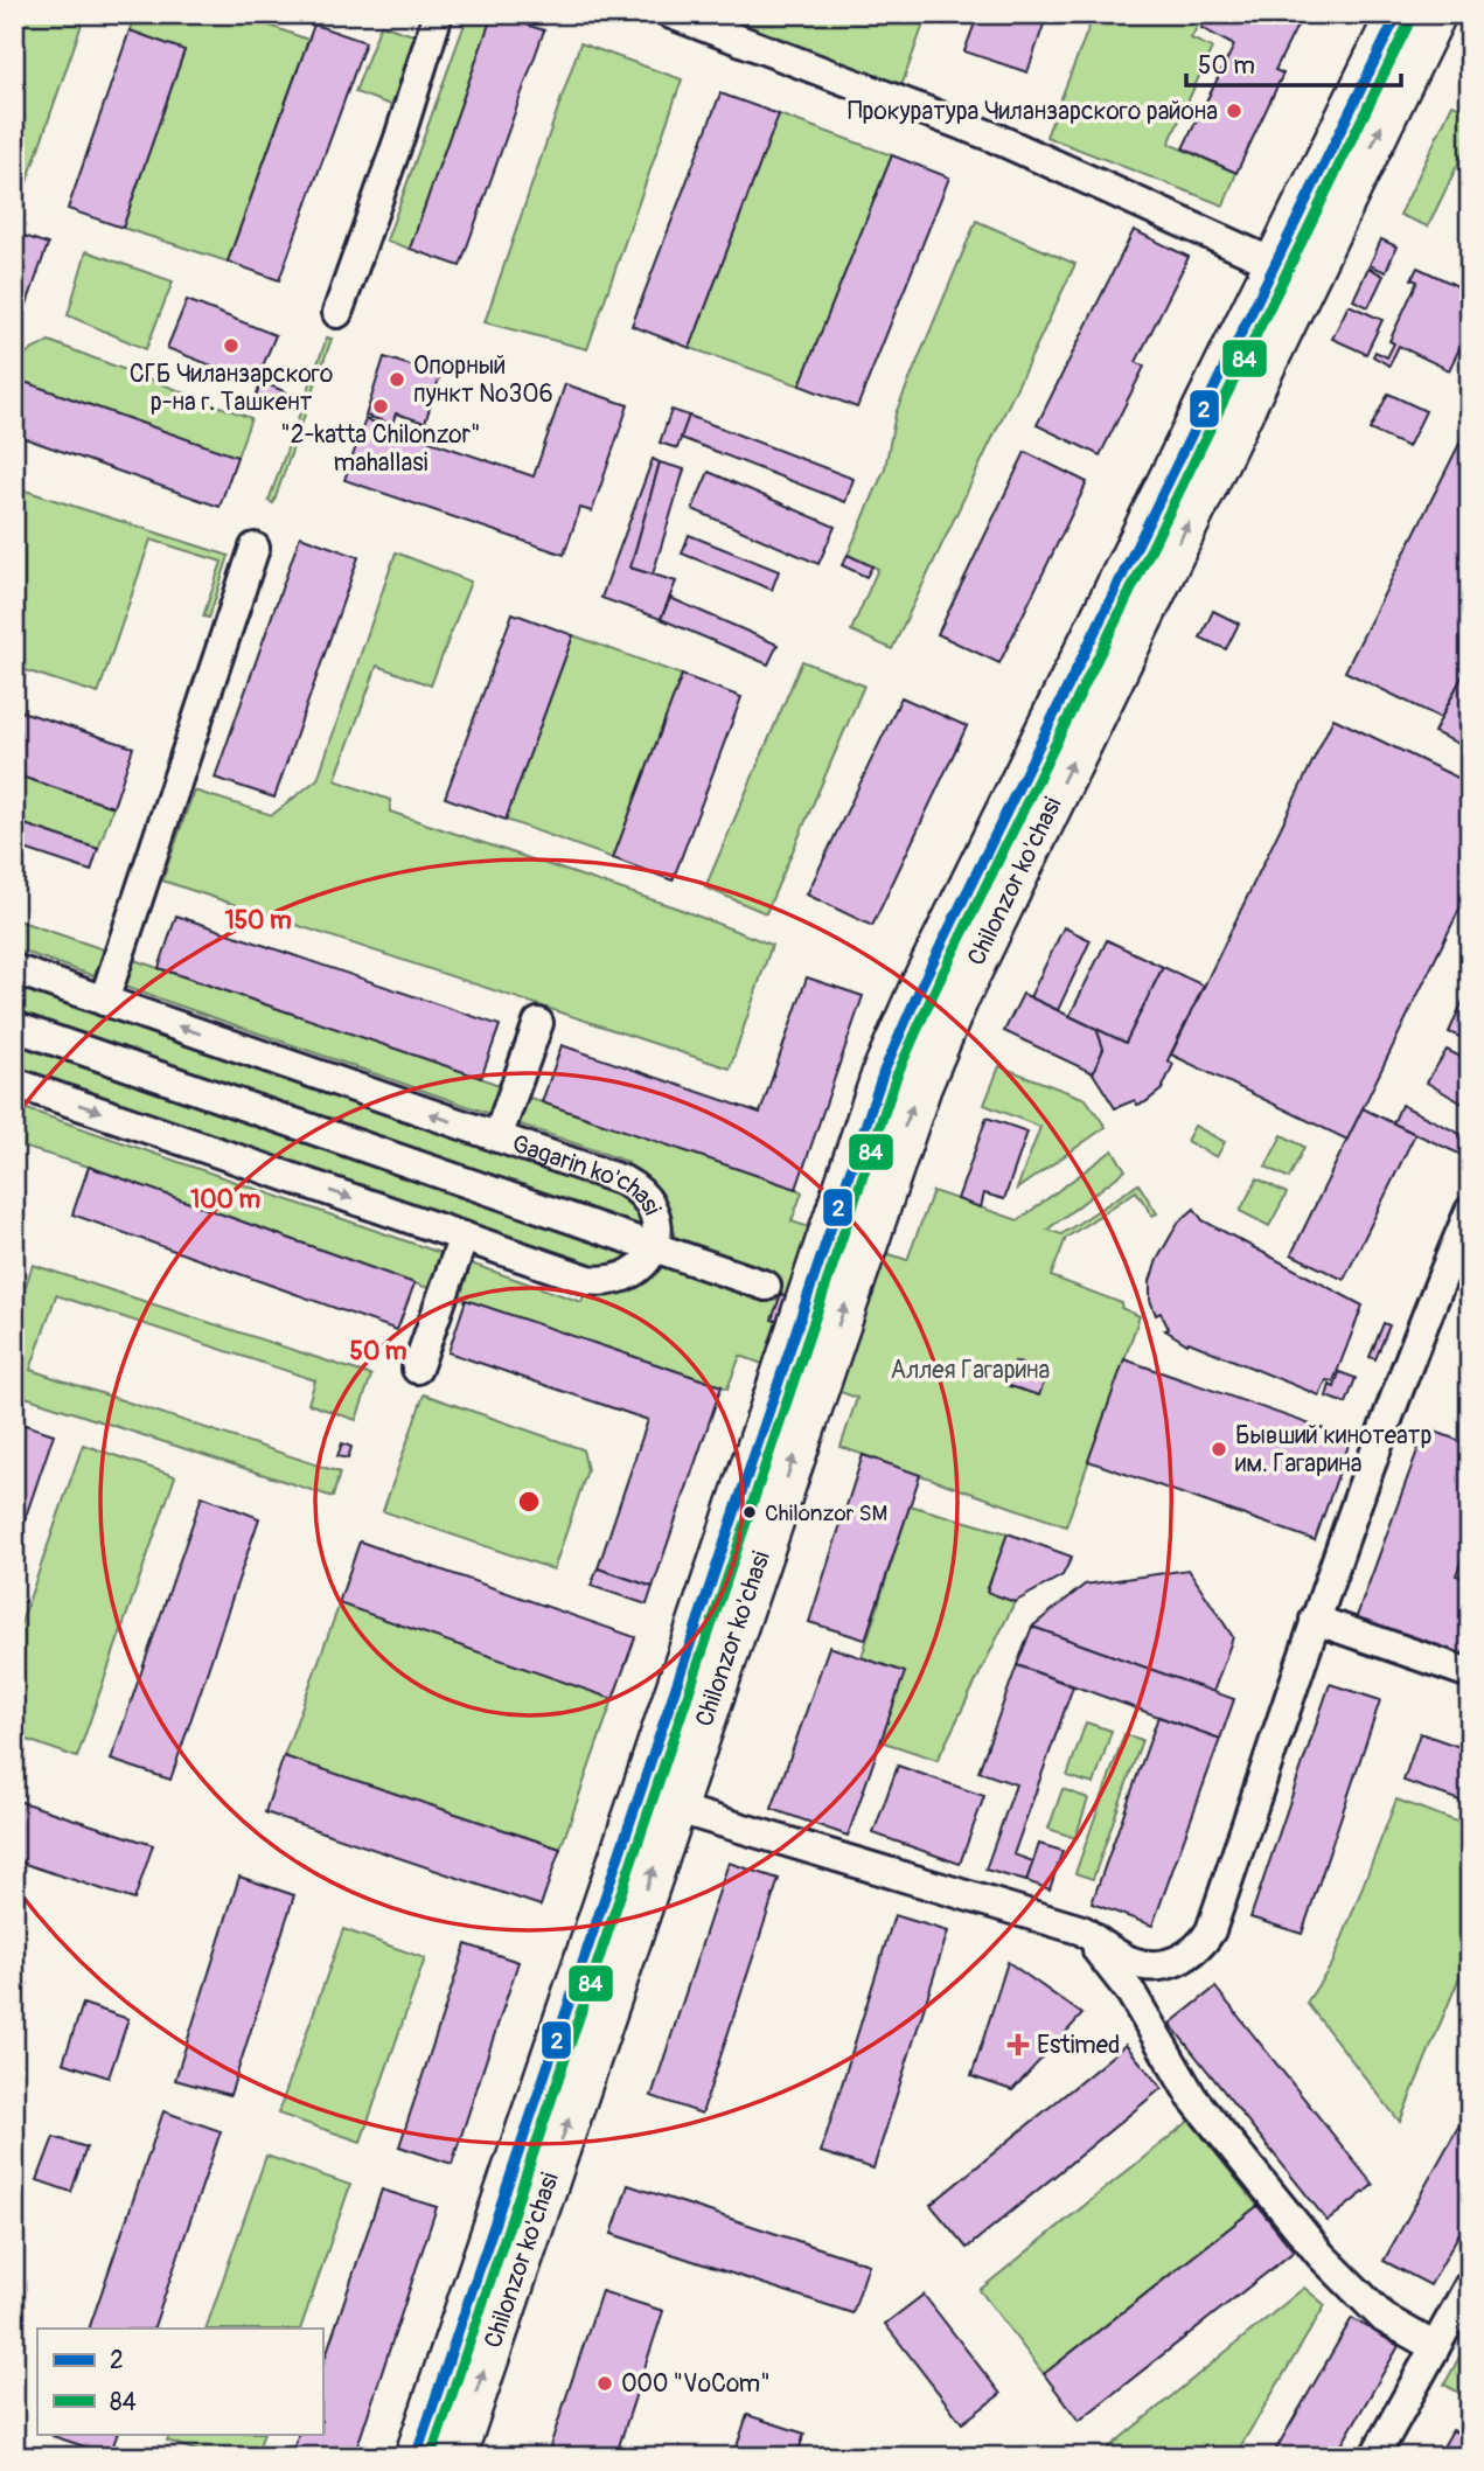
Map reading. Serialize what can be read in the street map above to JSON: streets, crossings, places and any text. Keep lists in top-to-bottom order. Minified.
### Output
{"streets":{"main road":["Chilonzor ko'chasi"],"street":["Gagarin ko'chasi"]},"parks":["Аллея Гагарина"],"places":{"other":["Прокуратура Чиланзарского района","СГБ Чиланзарского р-на г. Ташкент","Опорный пункт №306","\"2-katta Chilonzor\" mahallasi","Бывший кинотеатр им. Гагарина","Chilonzor SM","ООО \"VoCom\""],"health":["Estimed"]},"lines":["transit line 2","transit line 84"],"legend":["2","84"],"scale_bar":"50 m","rings":["150 m","100 m","50 m"]}
